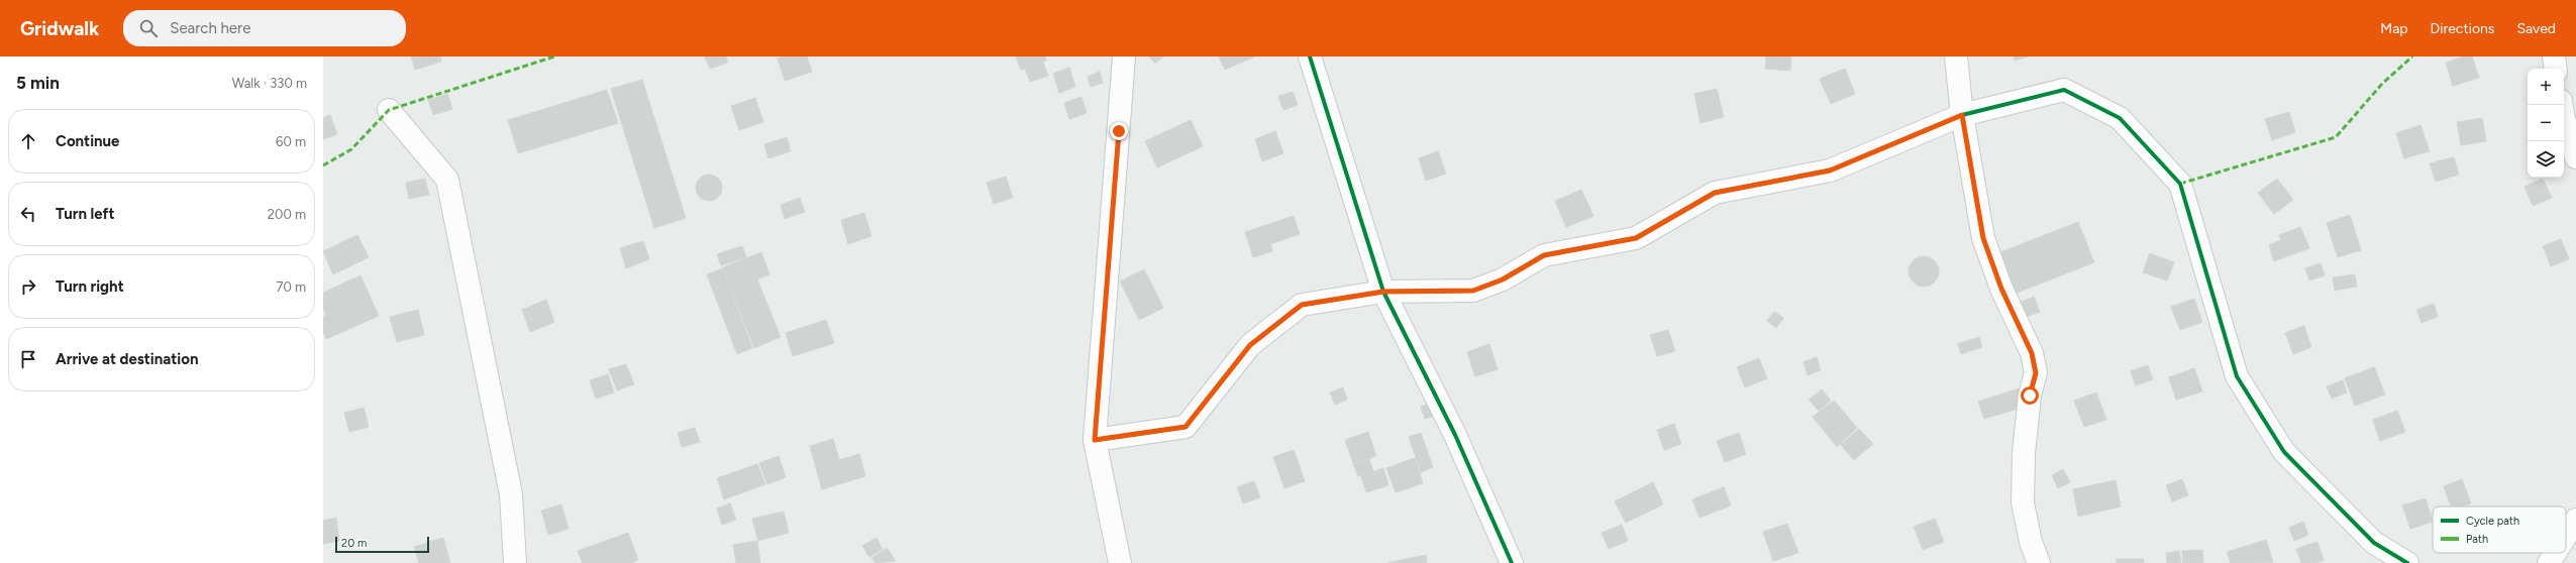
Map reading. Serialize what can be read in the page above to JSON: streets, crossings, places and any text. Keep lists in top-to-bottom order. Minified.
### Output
{"legend":["Cycle path","Path"],"scale_bar":"20 m","page":{"header":"Gridwalk","search":"Search here","nav":["Map","Directions","Saved"],"heading":["5 min","Walk · 330 m"],"map_buttons":["+","−"],"list":[["Continue","60 m"],["Turn left","200 m"],["Turn right","70 m"],"Arrive at destination"],"scale":"20 m"}}
